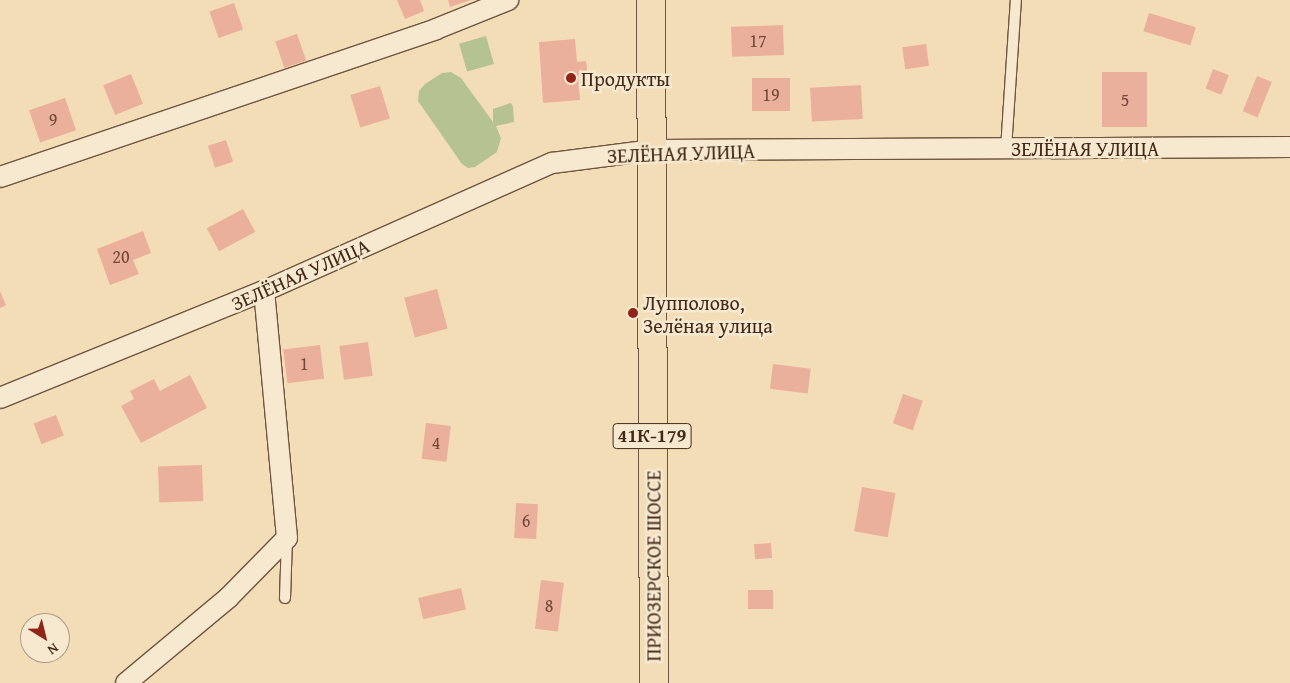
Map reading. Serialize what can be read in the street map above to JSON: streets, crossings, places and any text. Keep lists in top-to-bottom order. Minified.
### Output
{"streets":{"main road":["41К-179","ПРИОЗЕРСКОЕ ШОССЕ"],"street":["ЗЕЛЁНАЯ УЛИЦА"]},"crossings":[["ЗЕЛЁНАЯ УЛИЦА","ПРИОЗЕРСКОЕ ШОССЕ"]],"places":["Продукты","Лупполово, Зелёная улица"],"house_numbers":["17","19","5","9","20","1","4","6","8"],"north":"bottom right"}
